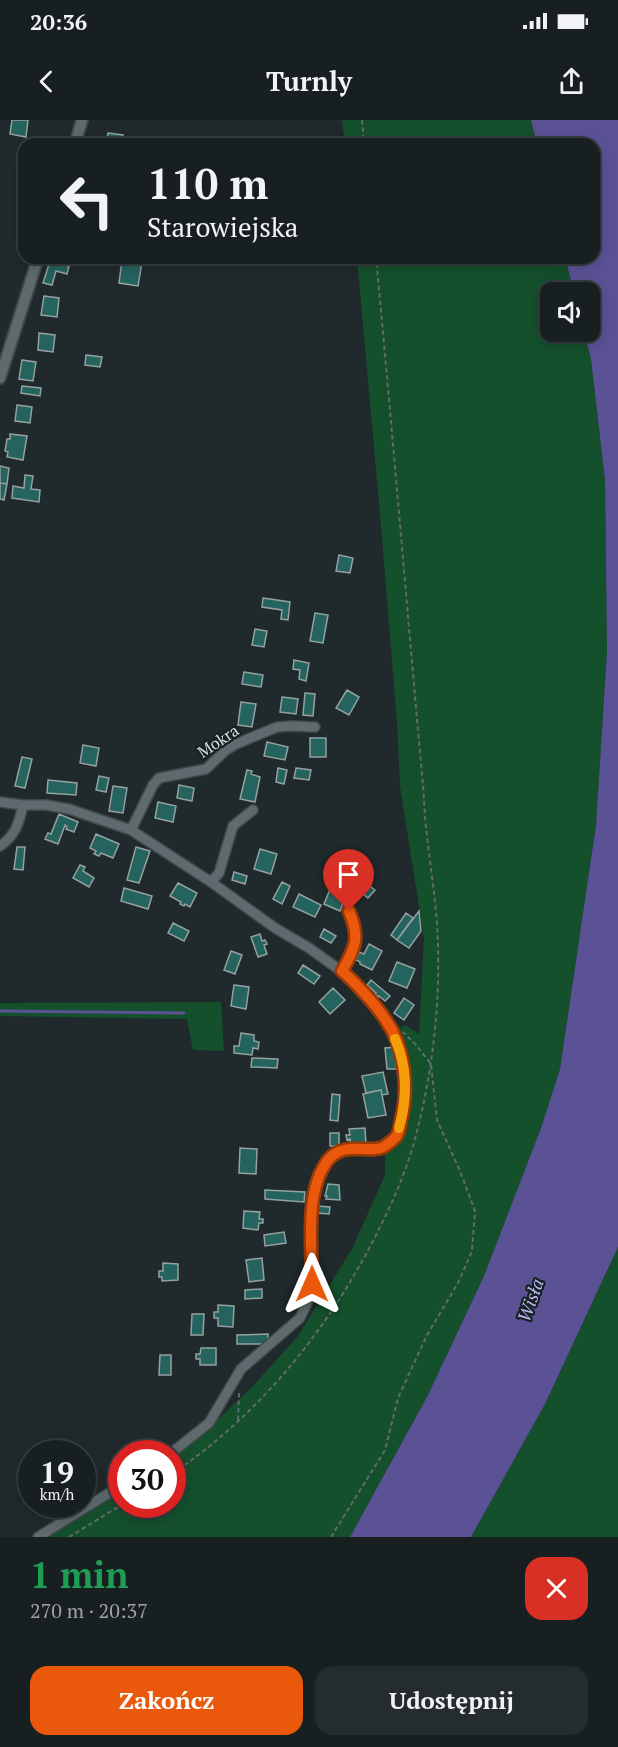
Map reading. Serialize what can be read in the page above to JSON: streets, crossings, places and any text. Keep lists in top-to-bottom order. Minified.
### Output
{"streets":{"street":["Mokra"]},"water":["Wisła"],"page":{"status":"20:36","header":"Turnly","turn":["110 m","Starowiejska"],"speed":"19 km/h","limit":"30","heading":["1 min","270 m · 20:37"],"buttons":["Zakończ","Udostępnij"]}}
